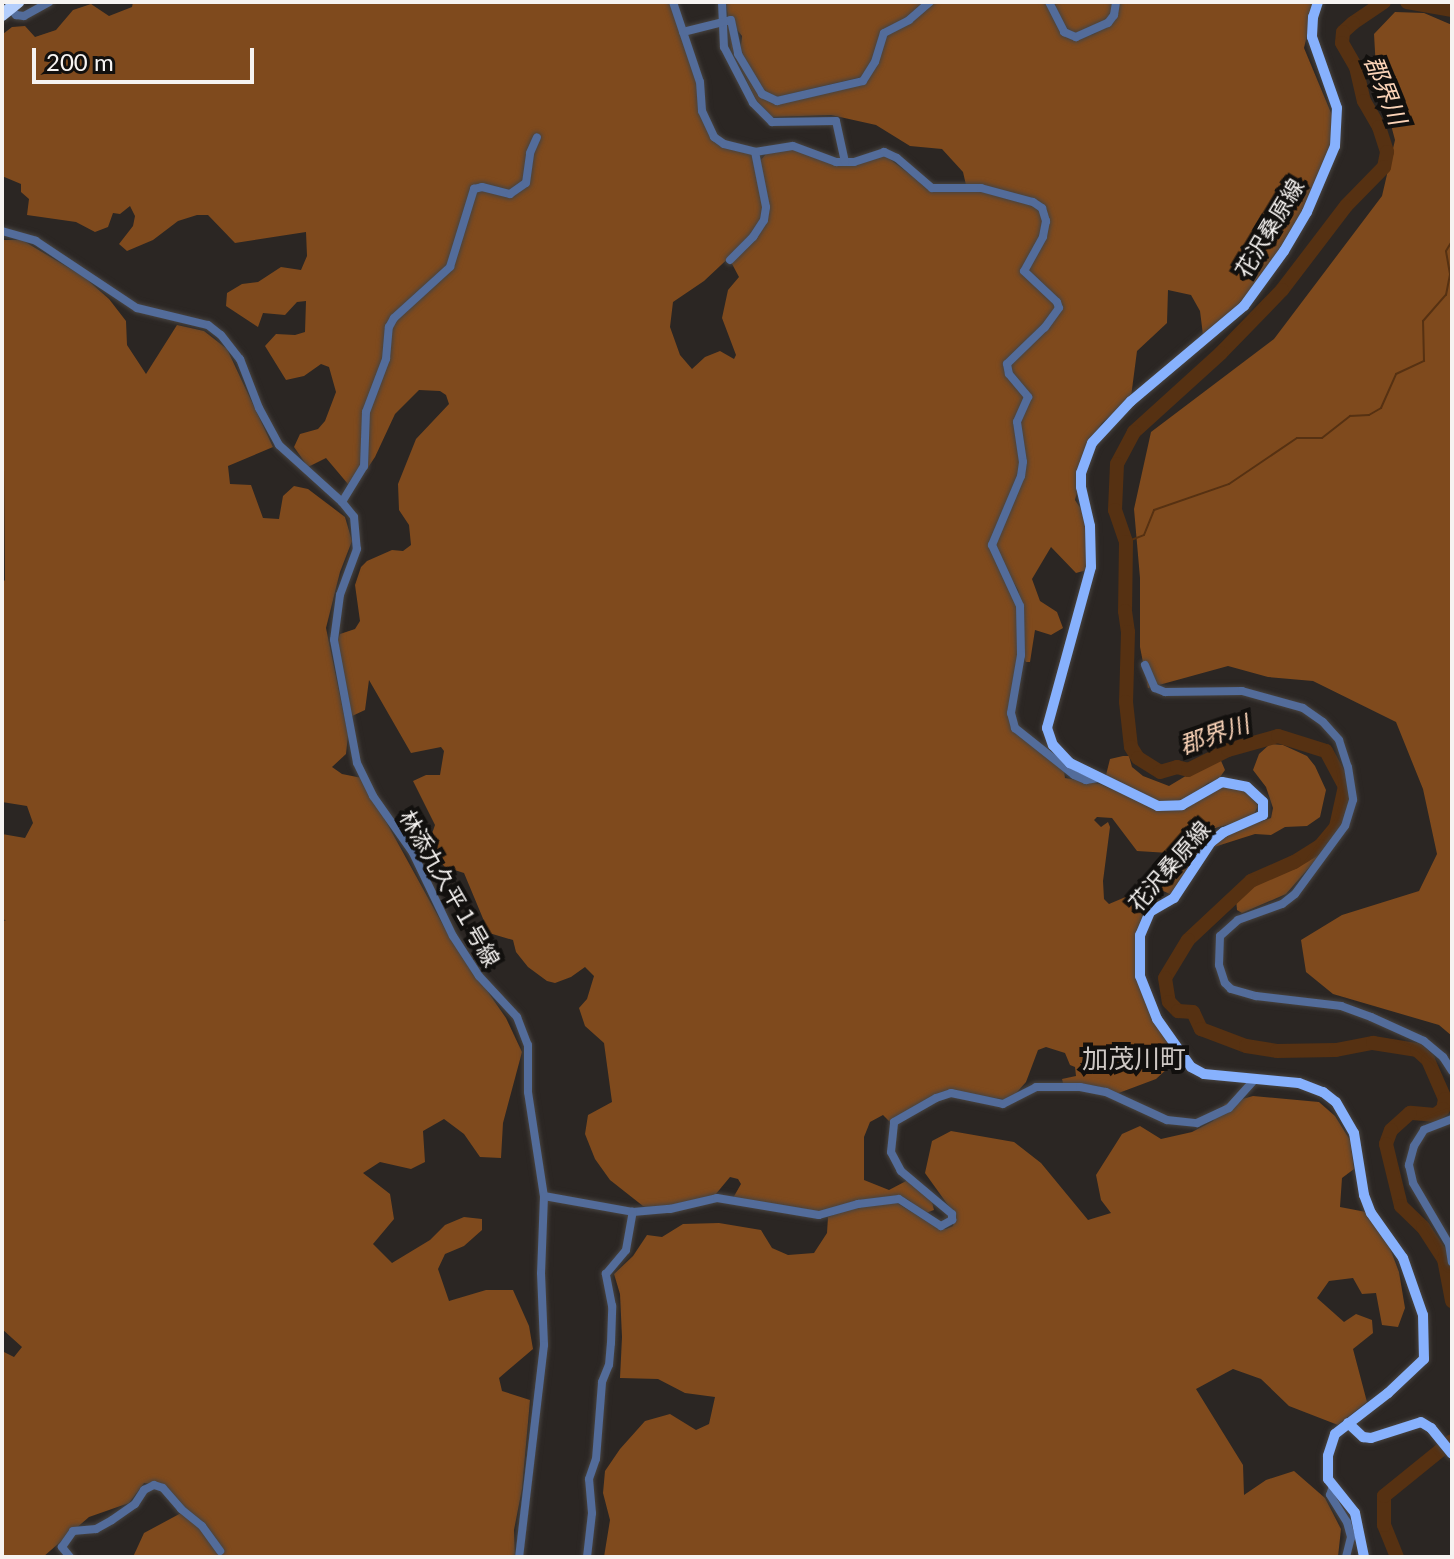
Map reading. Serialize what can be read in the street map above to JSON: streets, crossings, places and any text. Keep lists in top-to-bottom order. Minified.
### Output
{"streets":{"main road":["花沢桑原線"],"street":["林添九久平１号線"]},"districts":["加茂川町"],"water":["郡界川"],"scale_bar":"200 m"}
